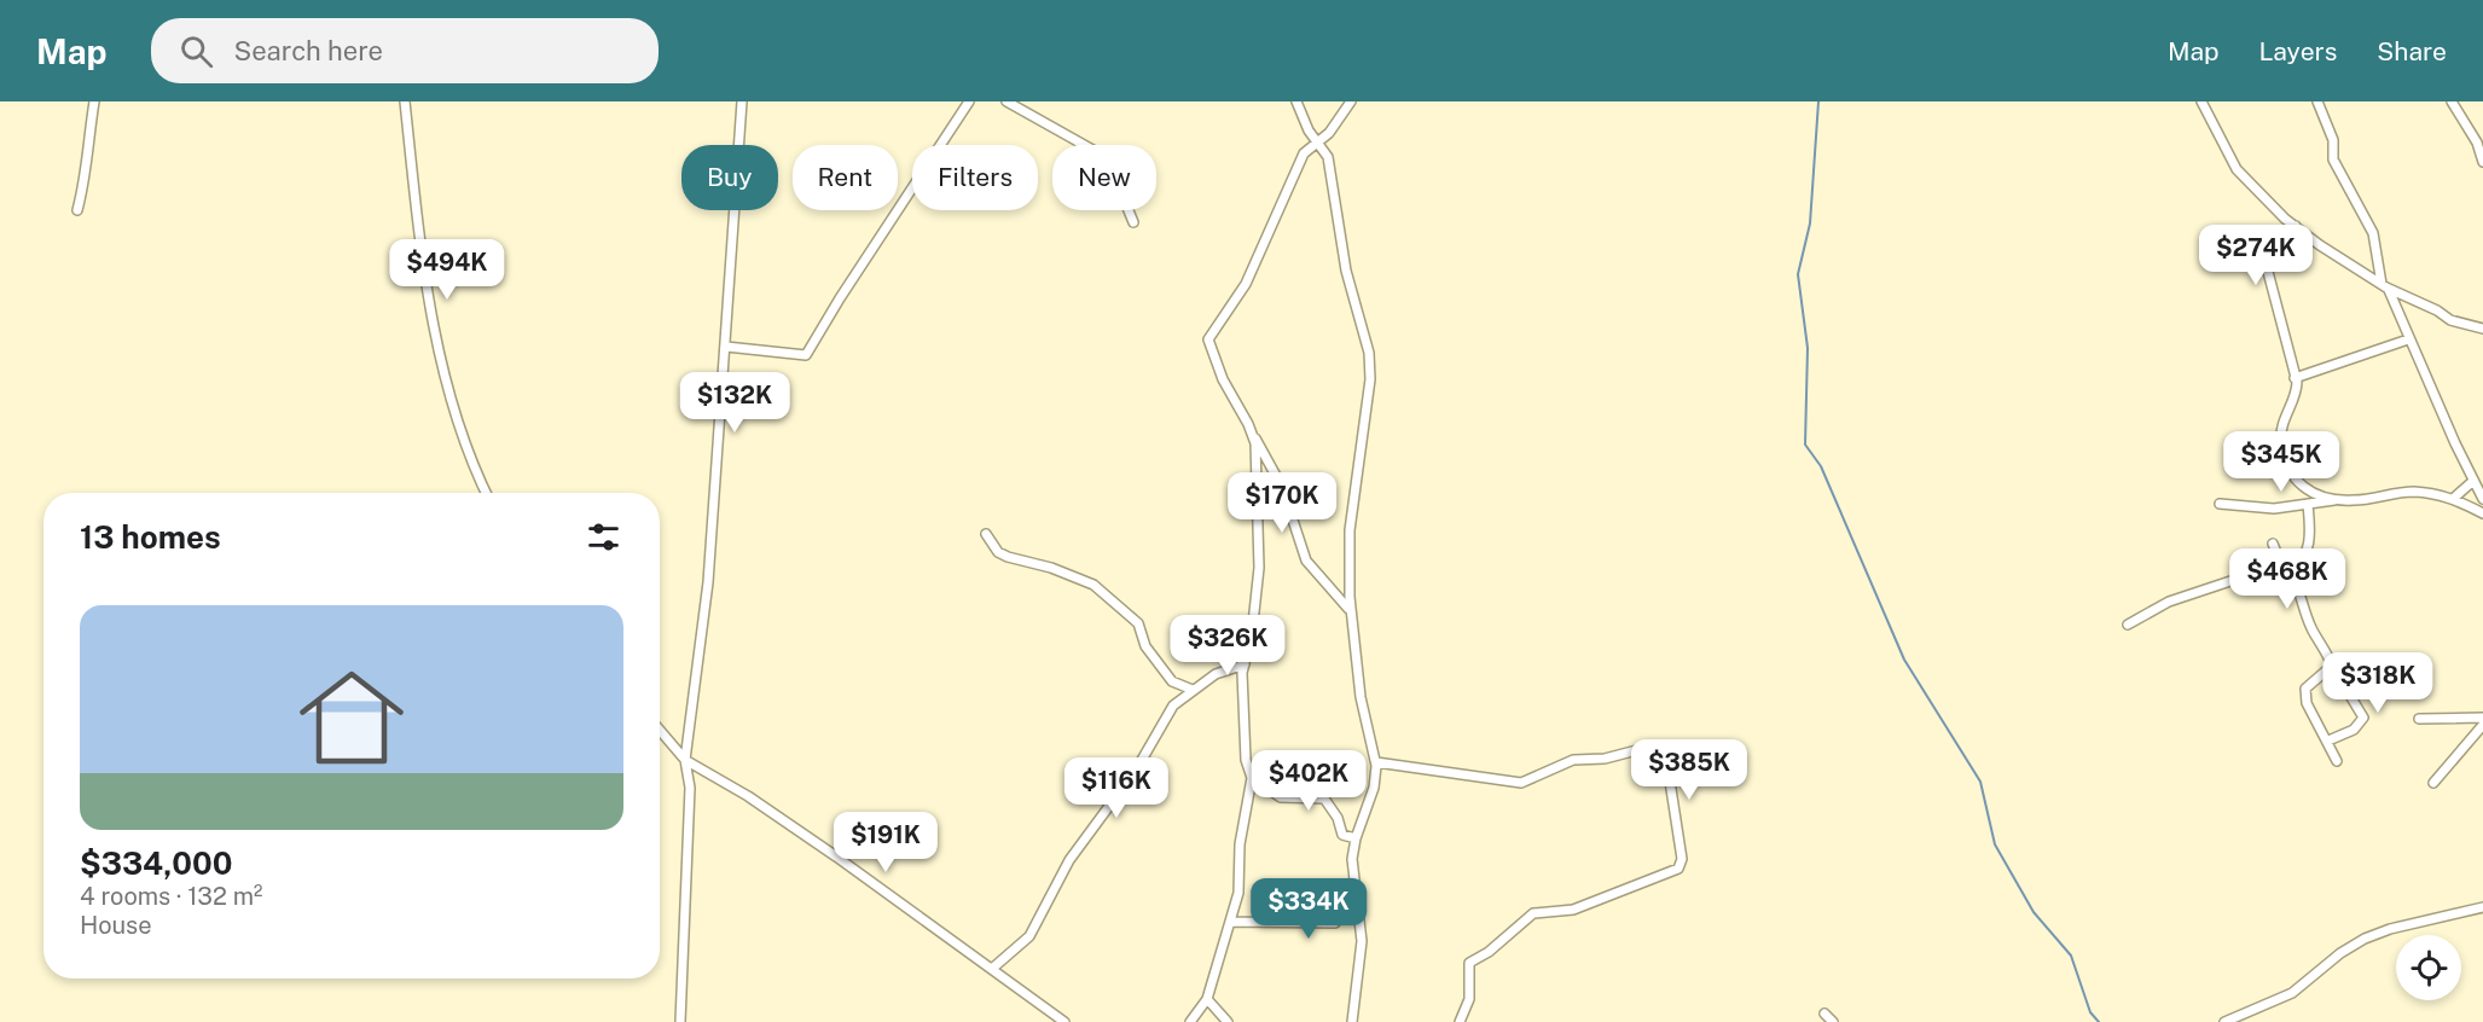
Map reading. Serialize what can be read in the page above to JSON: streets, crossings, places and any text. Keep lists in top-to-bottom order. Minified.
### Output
{"page":{"header":"Map","search":"Search here","nav":["Map","Layers","Share"],"chip":["Buy","Rent","Filters","New"],"price":["$274K","$494K","$132K","$345K","$170K","$468K","$326K","$318K","$385K","$402K","$116K","$191K","$334K"],"heading":"13 homes","list":[{"name":"$334,000","note":"4 rooms · 132 m² · House"}]}}
